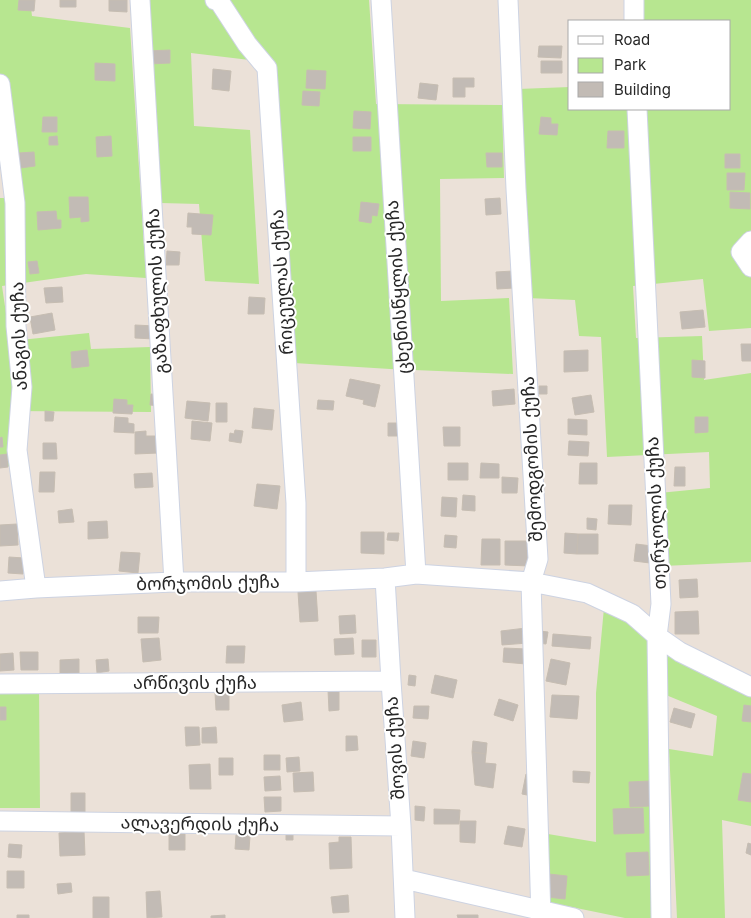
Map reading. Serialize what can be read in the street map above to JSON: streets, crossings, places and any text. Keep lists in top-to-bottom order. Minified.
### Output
{"streets":{"street":["რიცეულას ქუჩა","ცხენისწყლის ქუჩა","გაზაფხულის ქუჩა","ანაგის ქუჩა","შემოდგომის ქუჩა","თერჯოლის ქუჩა","ბორჯომის ქუჩა","არწივის ქუჩა","შოვის ქუჩა","ალავერდის ქუჩა"]},"crossings":[["რიცეულას ქუჩა","ბორჯომის ქუჩა"],["ცხენისწყლის ქუჩა","ბორჯომის ქუჩა"],["გაზაფხულის ქუჩა","ბორჯომის ქუჩა"],["ანაგის ქუჩა","ბორჯომის ქუჩა"],["შემოდგომის ქუჩა","ბორჯომის ქუჩა"],["თერჯოლის ქუჩა","ბორჯომის ქუჩა"],["ბორჯომის ქუჩა","შოვის ქუჩა"],["არწივის ქუჩა","შოვის ქუჩა"],["შოვის ქუჩა","ალავერდის ქუჩა"]],"legend":["Road","Park","Building"]}
